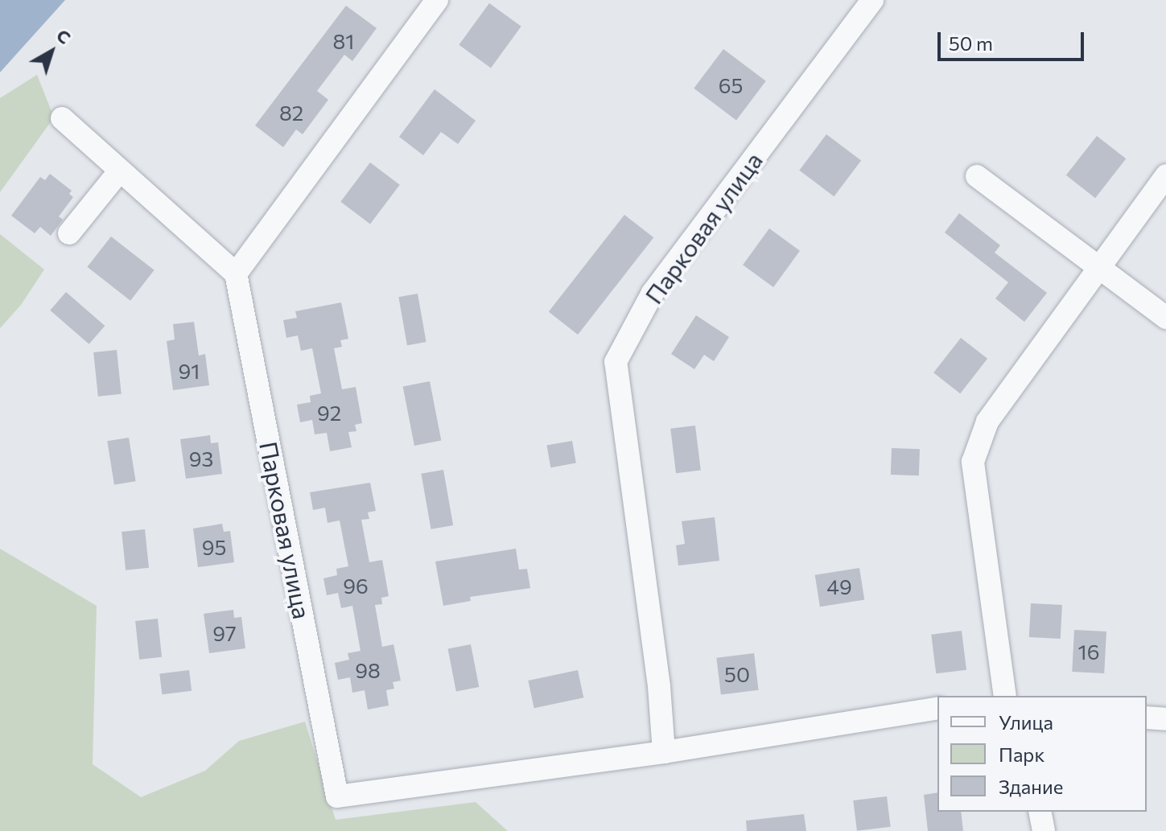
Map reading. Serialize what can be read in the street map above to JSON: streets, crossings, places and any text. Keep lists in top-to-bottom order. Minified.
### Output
{"streets":{"street":["Парковая улица"]},"house_numbers":["81","65","82","91","92","93","95","96","49","97","16","98","50"],"legend":["Улица","Парк","Здание"],"scale_bar":"50 m","north":"top right"}
